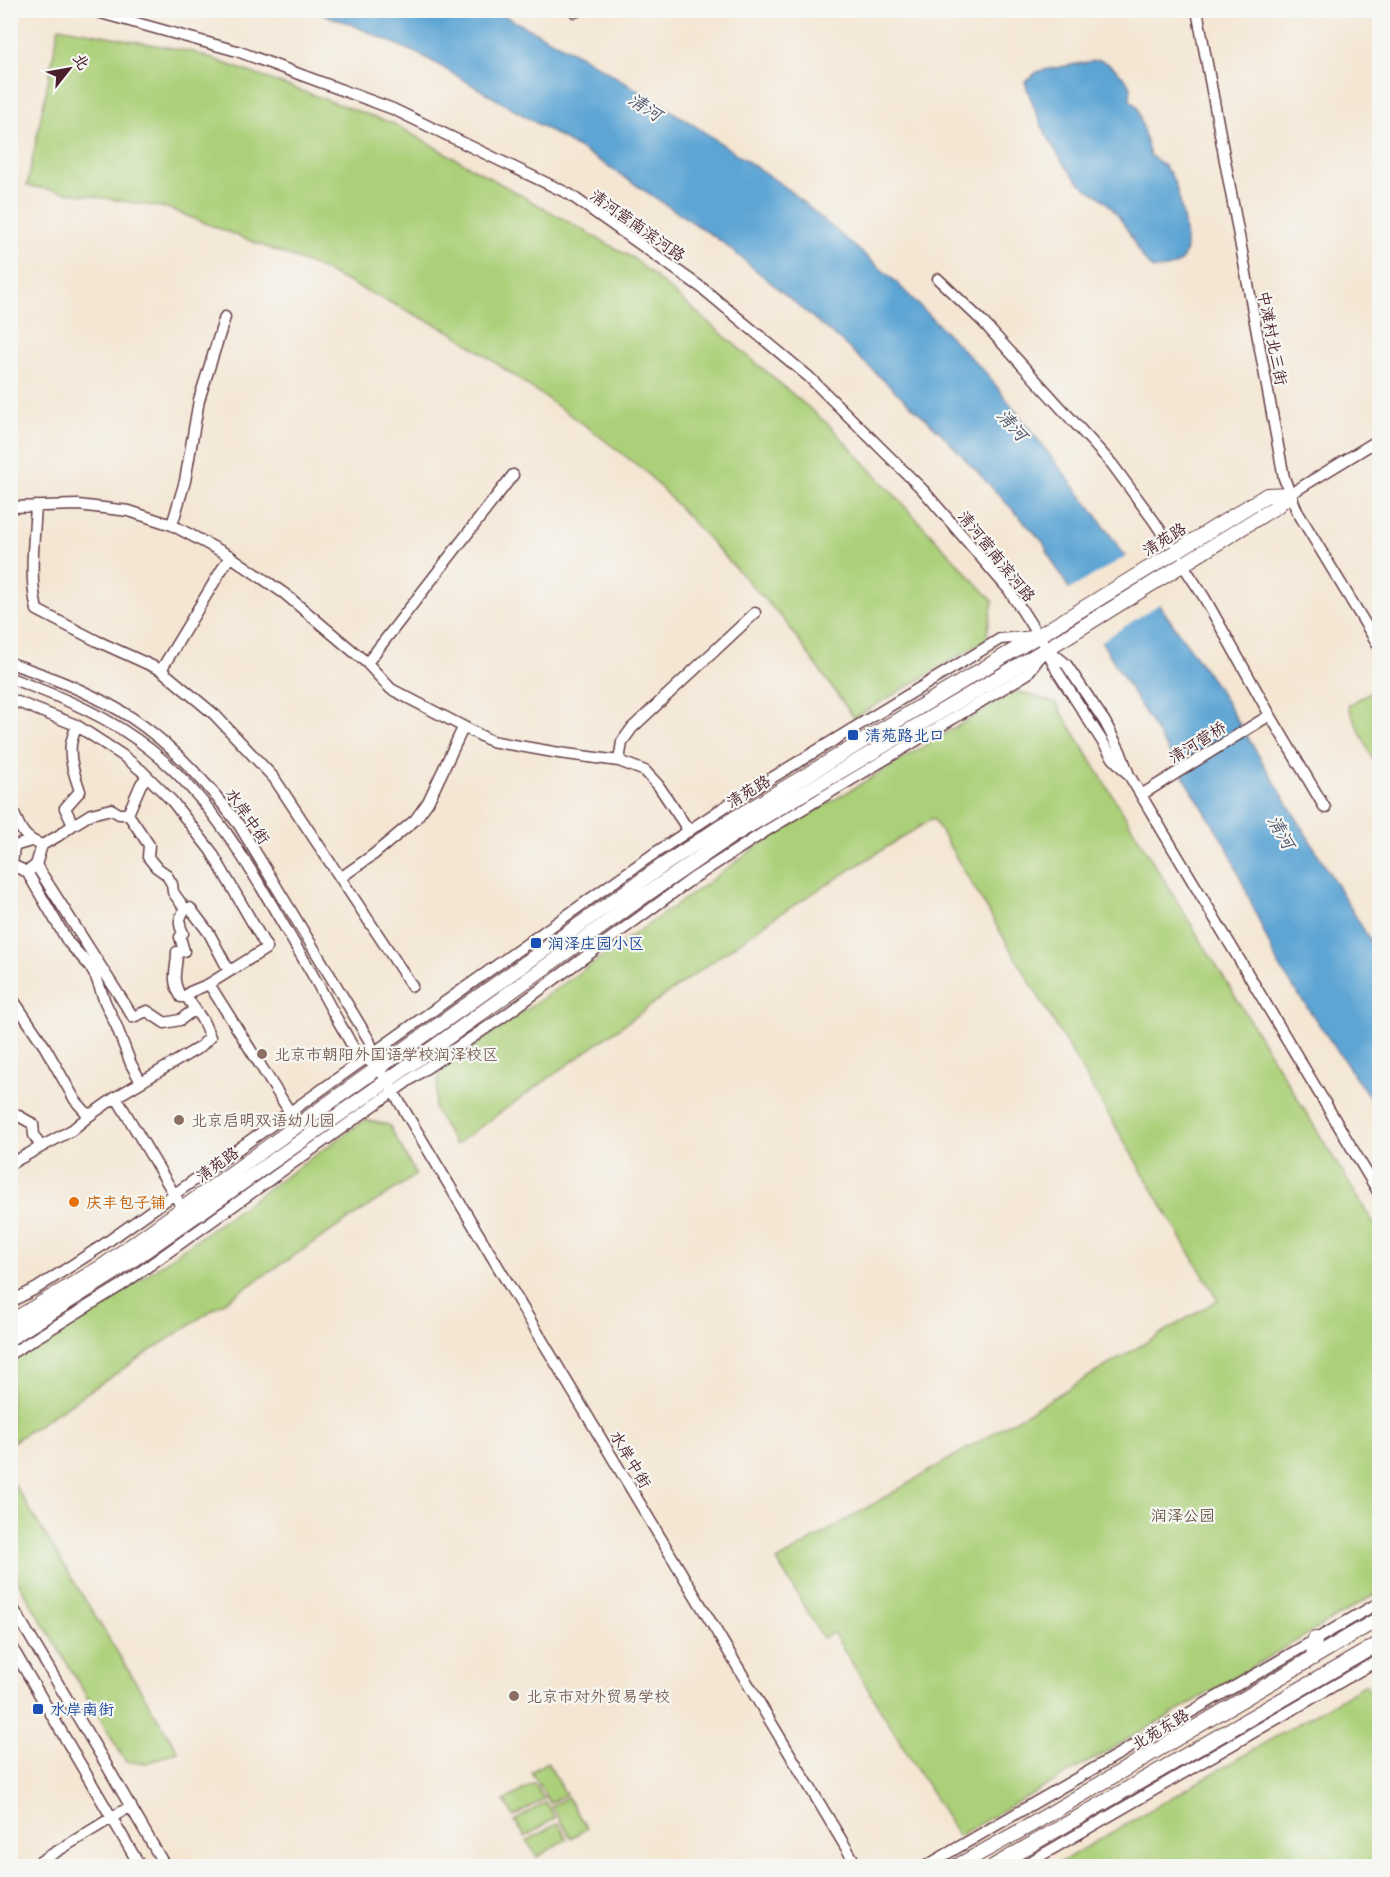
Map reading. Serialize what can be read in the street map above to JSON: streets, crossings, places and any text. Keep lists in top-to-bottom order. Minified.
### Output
{"streets":{"main road":["清苑路","北苑东路"],"street":["清河营南滨河路","中滩村北三街","清河营桥","水岸中街"]},"crossings":[["清河营南滨河路","清苑路"],["中滩村北三街","清苑路"],["清苑路","水岸中街"]],"water":["清河"],"parks":["润泽公园"],"places":{"transit":["清苑路北口","润泽庄园小区","水岸南街"],"other":["北京市朝阳外国语学校润泽校区","北京启明双语幼儿园","庆丰包子铺","北京市对外贸易学校"]},"north":"top right"}
